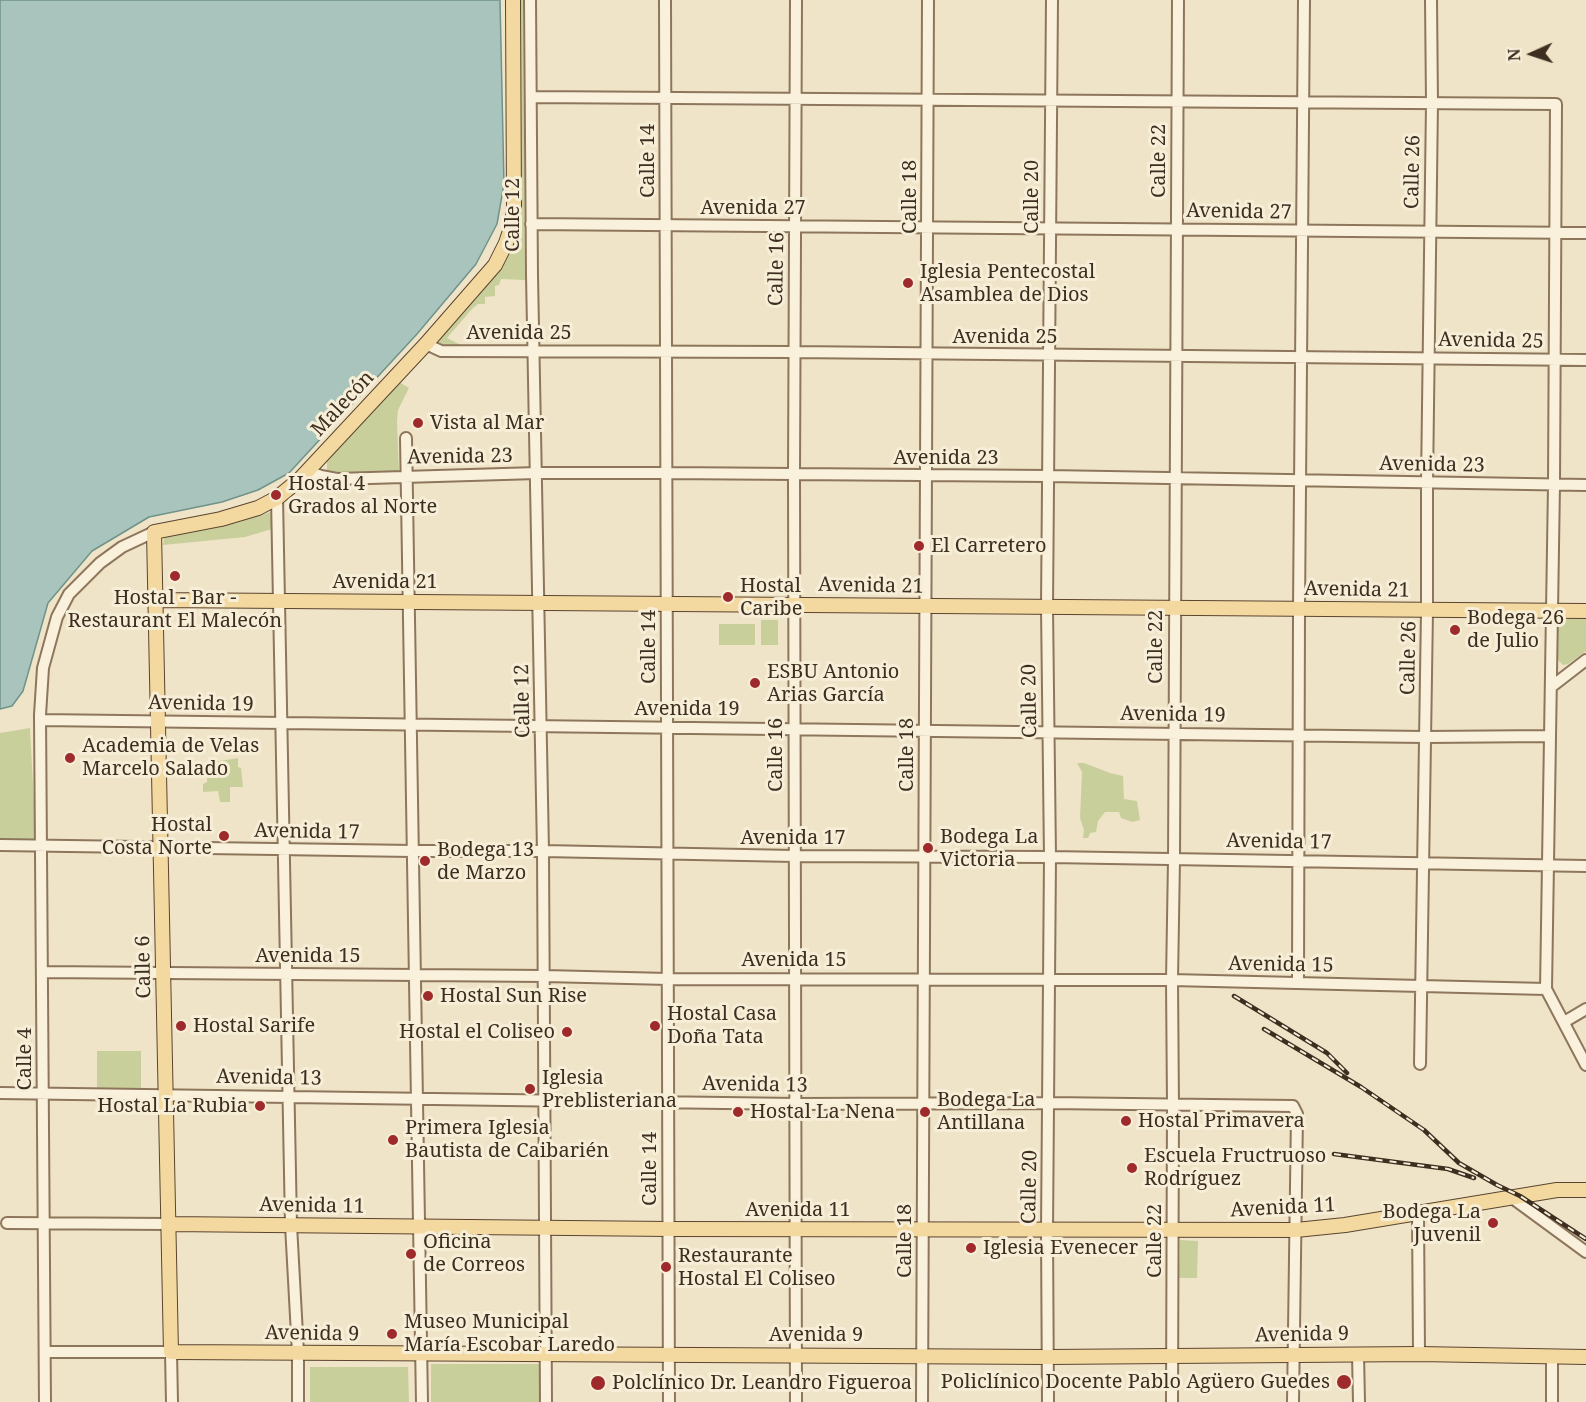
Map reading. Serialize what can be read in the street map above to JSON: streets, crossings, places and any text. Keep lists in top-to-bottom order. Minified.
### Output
{"streets":{"main road":["Malecón","Avenida 21","Calle 6","Avenida 11","Avenida 9"],"street":["Calle 14","Calle 22","Calle 26","Calle 18","Calle 20","Avenida 27","Calle 12","Calle 16","Avenida 25","Avenida 23","Avenida 19","Avenida 17","Avenida 15","Calle 4","Avenida 13"]},"crossings":[["Calle 14","Avenida 27"],["Calle 14","Avenida 25"],["Calle 14","Avenida 23"],["Calle 14","Avenida 21"],["Calle 14","Avenida 19"],["Calle 14","Avenida 17"],["Calle 14","Avenida 15"],["Calle 14","Avenida 13"],["Calle 14","Avenida 11"],["Calle 14","Avenida 9"],["Calle 22","Avenida 27"],["Calle 22","Avenida 25"],["Calle 22","Avenida 23"],["Calle 22","Avenida 21"],["Calle 22","Avenida 19"],["Calle 22","Avenida 17"],["Calle 22","Avenida 15"],["Calle 22","Avenida 13"],["Calle 22","Avenida 11"],["Calle 22","Avenida 9"],["Calle 26","Avenida 27"],["Calle 26","Avenida 25"],["Calle 26","Avenida 23"],["Calle 26","Avenida 21"],["Calle 26","Avenida 19"],["Calle 26","Avenida 17"],["Calle 26","Avenida 15"],["Calle 18","Avenida 27"],["Calle 18","Avenida 25"],["Calle 18","Avenida 23"],["Calle 18","Avenida 21"],["Calle 18","Avenida 19"],["Calle 18","Avenida 17"],["Calle 18","Avenida 15"],["Calle 18","Avenida 13"],["Calle 18","Avenida 11"],["Calle 18","Avenida 9"],["Calle 20","Avenida 27"],["Calle 20","Avenida 25"],["Calle 20","Avenida 23"],["Calle 20","Avenida 21"],["Calle 20","Avenida 19"],["Calle 20","Avenida 17"],["Calle 20","Avenida 15"],["Calle 20","Avenida 13"],["Calle 20","Avenida 11"],["Calle 20","Avenida 9"],["Avenida 27","Calle 12"],["Avenida 27","Calle 16"],["Calle 12","Avenida 25"],["Calle 12","Avenida 23"],["Calle 12","Avenida 21"],["Calle 12","Avenida 19"],["Calle 12","Avenida 17"],["Calle 12","Avenida 15"],["Calle 12","Avenida 13"],["Calle 12","Avenida 11"],["Calle 12","Avenida 9"],["Calle 16","Avenida 25"],["Calle 16","Avenida 23"],["Calle 16","Avenida 21"],["Calle 16","Avenida 19"],["Calle 16","Avenida 17"],["Calle 16","Avenida 15"],["Calle 16","Avenida 13"],["Calle 16","Avenida 11"],["Calle 16","Avenida 9"],["Avenida 25","Malecón"],["Malecón","Avenida 23"],["Malecón","Avenida 19"],["Malecón","Calle 6"],["Malecón","Calle 4"],["Avenida 21","Calle 6"],["Avenida 19","Calle 6"],["Avenida 19","Calle 4"],["Avenida 17","Calle 6"],["Avenida 17","Calle 4"],["Avenida 15","Calle 6"],["Avenida 15","Calle 4"],["Calle 6","Avenida 13"],["Calle 6","Avenida 11"],["Calle 6","Avenida 9"],["Calle 4","Avenida 13"],["Calle 4","Avenida 11"],["Calle 4","Avenida 9"],["Avenida 13","Avenida 11"]],"places":["Iglesia Pentecostal Asamblea de Dios","Vista al Mar","Hostal 4 Grados al Norte","El Carretero","Hostal - Bar - Restaurant El Malecón","Hostal Caribe","Bodega 26 de Julio","ESBU Antonio Arias García","Academia de Velas Marcelo Salado","Hostal Costa Norte","Bodega La Victoria","Bodega 13 de Marzo","Hostal Sun Rise","Hostal Sarife","Hostal Casa Doña Tata","Hostal el Coliseo","Iglesia Preblisteriana","Hostal La Rubia","Hostal La Nena","Bodega La Antillana","Hostal Primavera","Primera Iglesia Bautista de Caibarién","Escuela Fructruoso Rodríguez","Bodega La Juvenil","Iglesia Evenecer","Oficina de Correos","Restaurante Hostal El Coliseo","Museo Municipal María Escobar Laredo","Policlínico Docente Pablo Agüero Guedes","Polclínico Dr. Leandro Figueroa"],"north":"left"}
